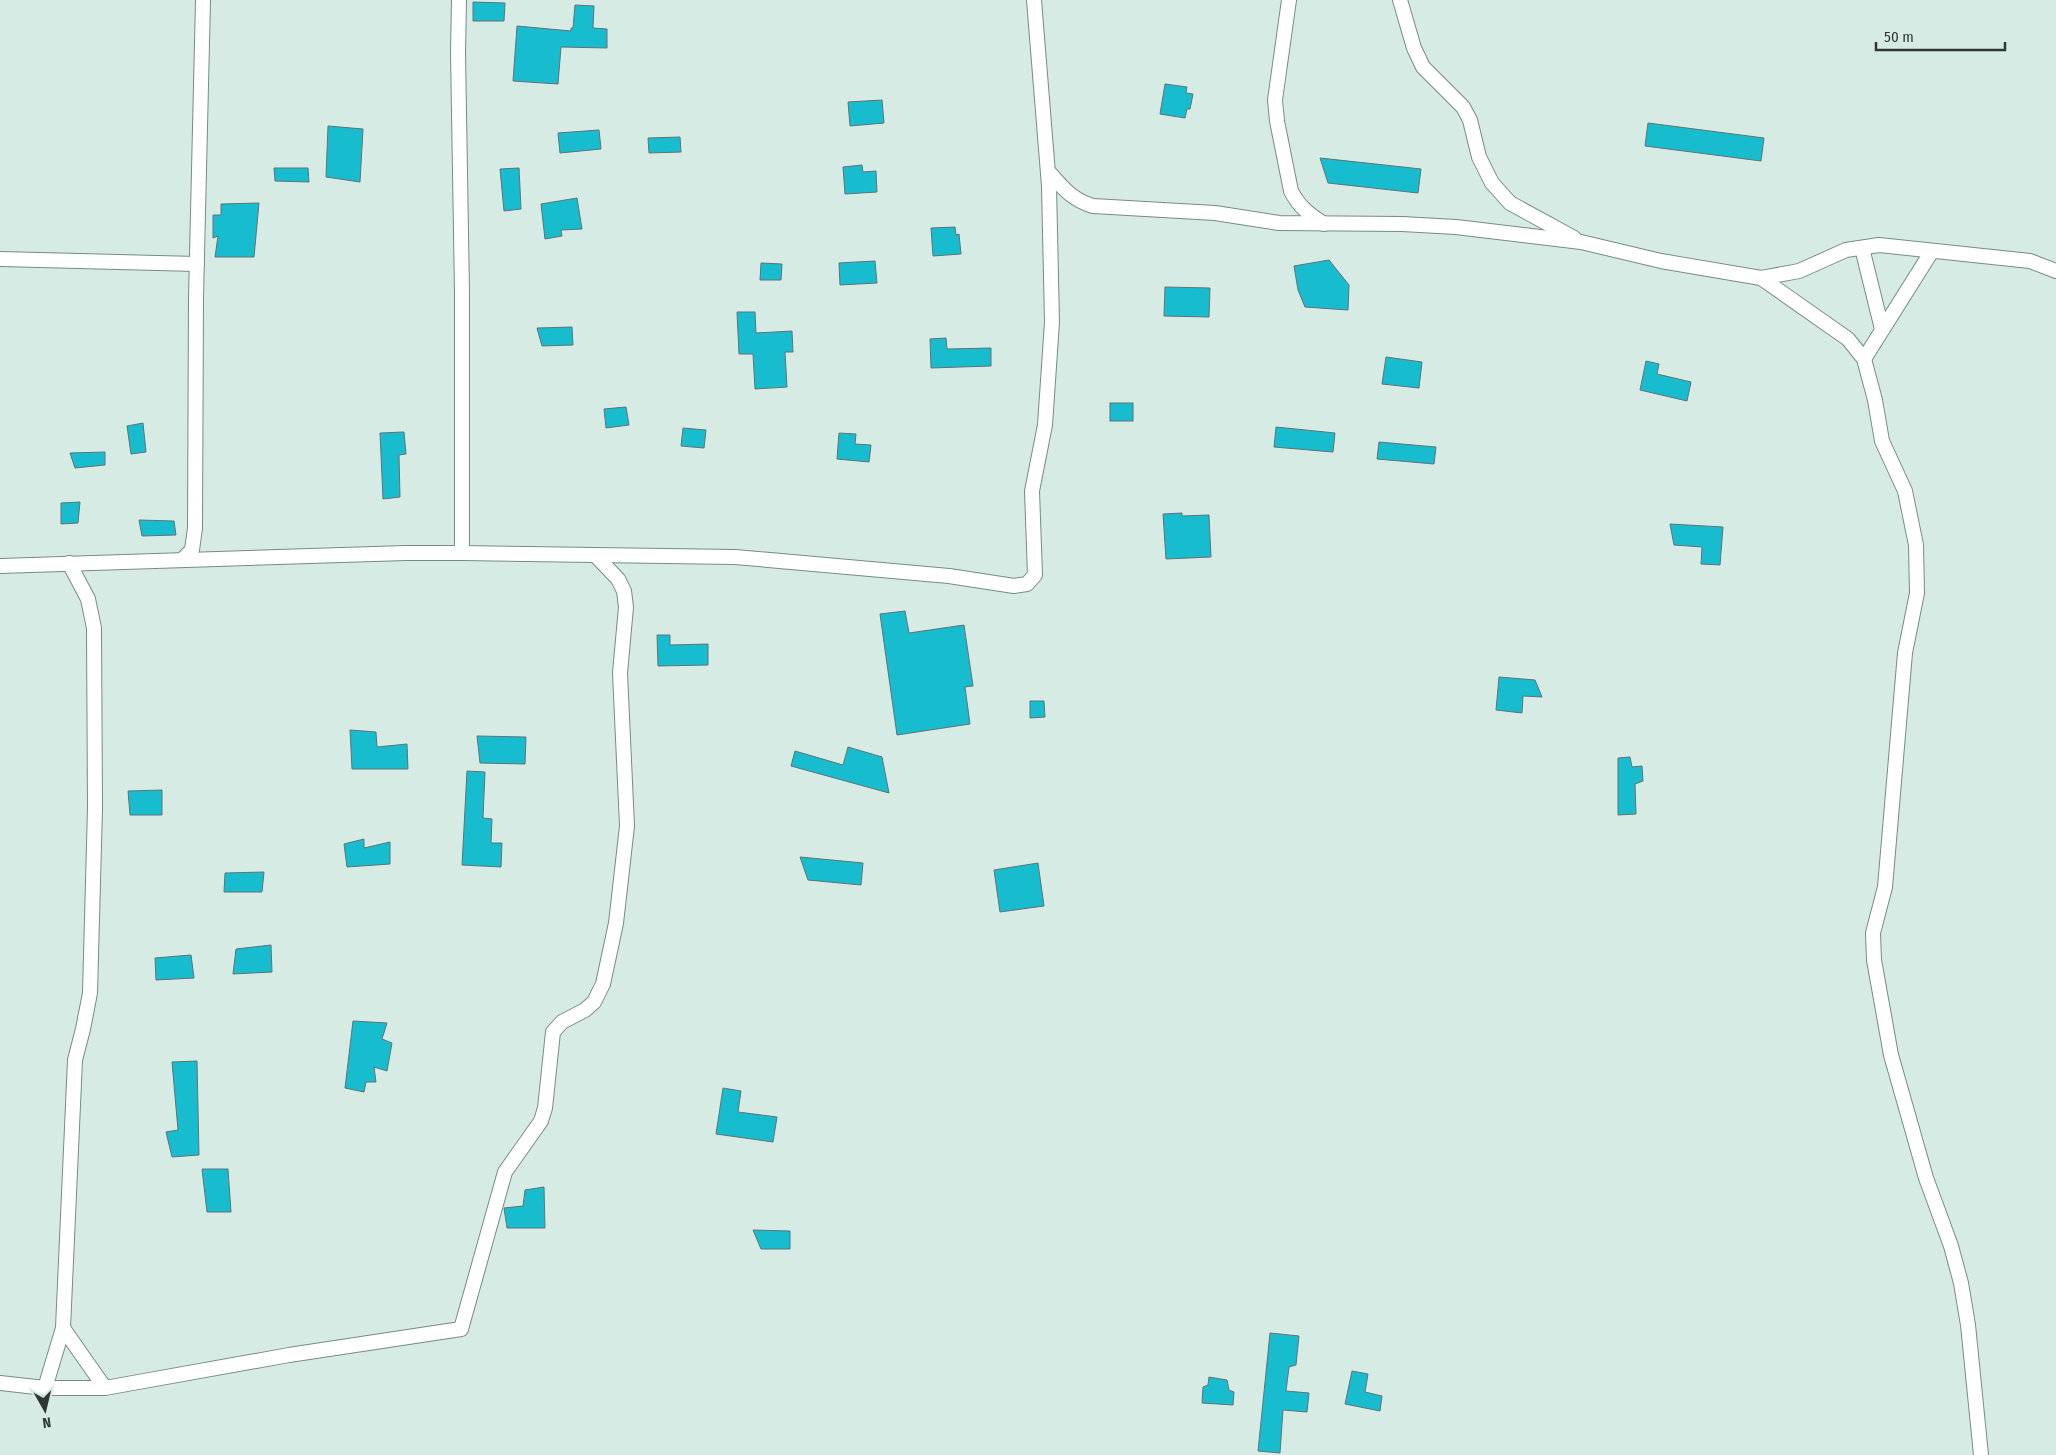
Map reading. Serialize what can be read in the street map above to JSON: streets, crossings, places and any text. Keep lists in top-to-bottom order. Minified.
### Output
{"scale_bar":"50 m","north":"bottom"}
